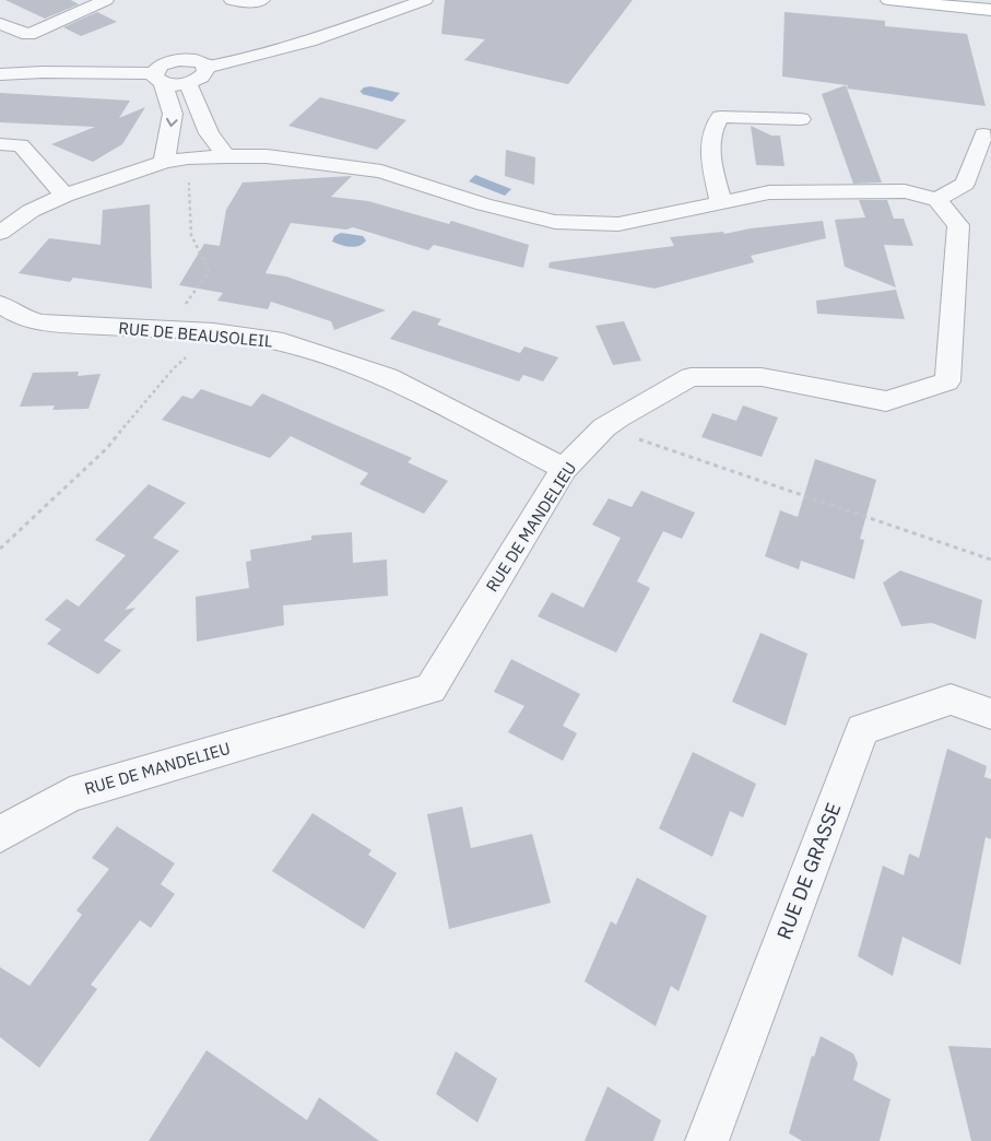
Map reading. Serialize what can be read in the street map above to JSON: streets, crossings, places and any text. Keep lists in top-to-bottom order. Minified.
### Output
{"streets":{"street":["RUE DE BEAUSOLEIL","RUE DE MANDELIEU","RUE DE GRASSE"]},"crossings":[["RUE DE BEAUSOLEIL","RUE DE MANDELIEU"]]}
